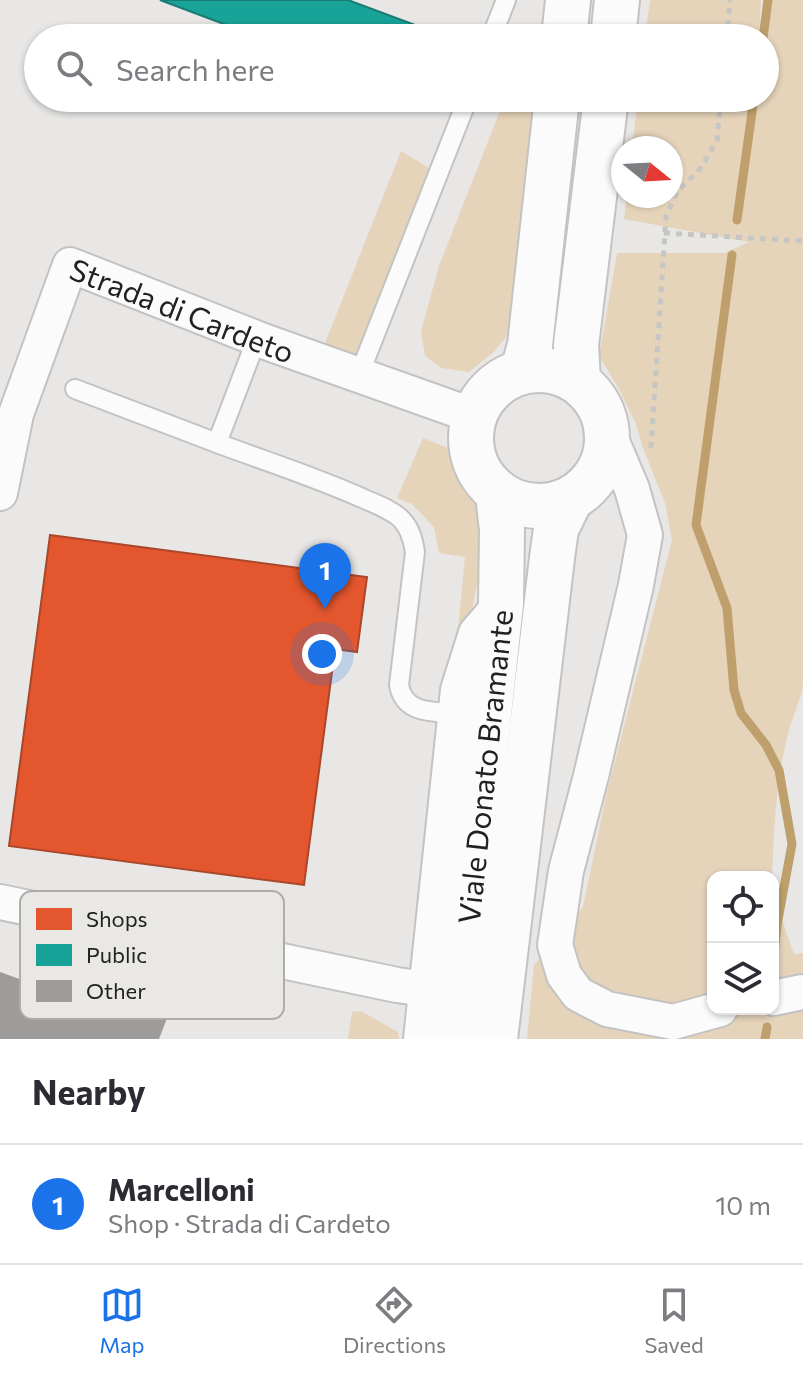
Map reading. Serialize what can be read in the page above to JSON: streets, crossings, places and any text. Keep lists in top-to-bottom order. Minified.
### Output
{"streets":{"main road":["Viale Donato Bramante"],"street":["Strada di Cardeto"]},"crossings":[["Strada di Cardeto","Viale Donato Bramante"]],"legend":["Shops","Public","Other"],"north":"right","page":{"search":"Search here","pins":"1","heading":"Nearby","list":[{"mark":"1","name":"Marcelloni","note":"Shop · Strada di Cardeto","value":"10 m"}],"nav":["Map","Directions","Saved"]}}
